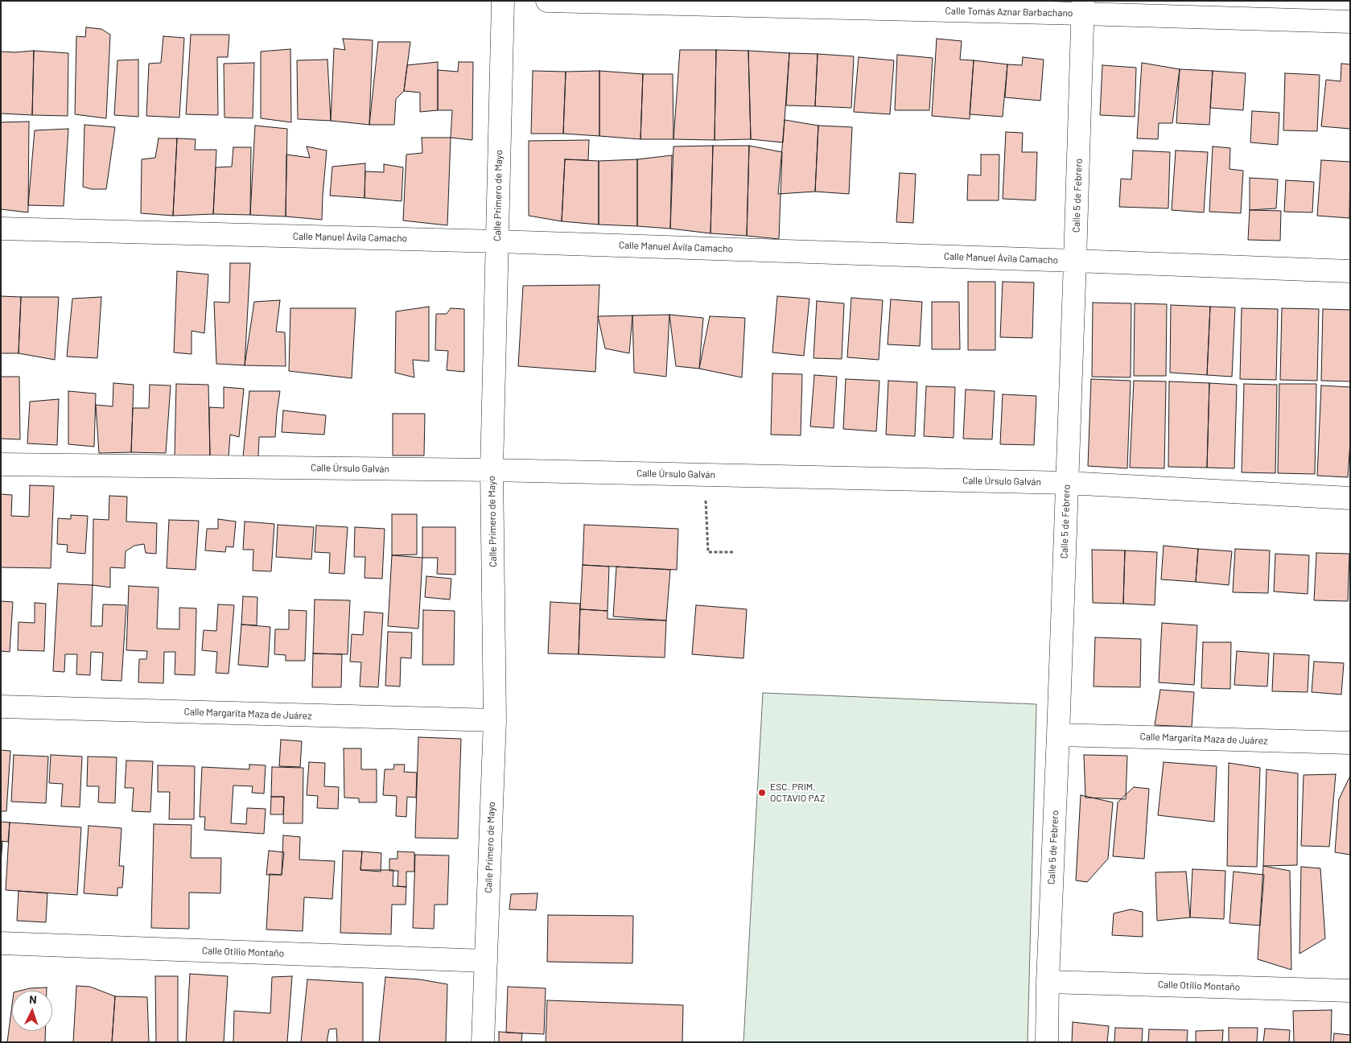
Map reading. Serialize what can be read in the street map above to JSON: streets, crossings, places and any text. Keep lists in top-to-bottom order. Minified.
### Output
{"streets":{"street":["Calle Tomás Aznar Barbachano","Calle Primero de Mayo","Calle 5 de Febrero","Calle Manuel Ávila Camacho","Calle Úrsulo Galván","Calle Margarita Maza de Juárez","Calle Otilio Montaño"]},"crossings":[["Calle Tomás Aznar Barbachano","Calle 5 de Febrero"],["Calle Primero de Mayo","Calle Manuel Ávila Camacho"],["Calle Primero de Mayo","Calle Úrsulo Galván"],["Calle Primero de Mayo","Calle Margarita Maza de Juárez"],["Calle Primero de Mayo","Calle Otilio Montaño"],["Calle 5 de Febrero","Calle Manuel Ávila Camacho"],["Calle 5 de Febrero","Calle Úrsulo Galván"],["Calle 5 de Febrero","Calle Margarita Maza de Juárez"],["Calle 5 de Febrero","Calle Otilio Montaño"]],"places":["ESC. PRIM. OCTAVIO PAZ"],"north":"top"}
